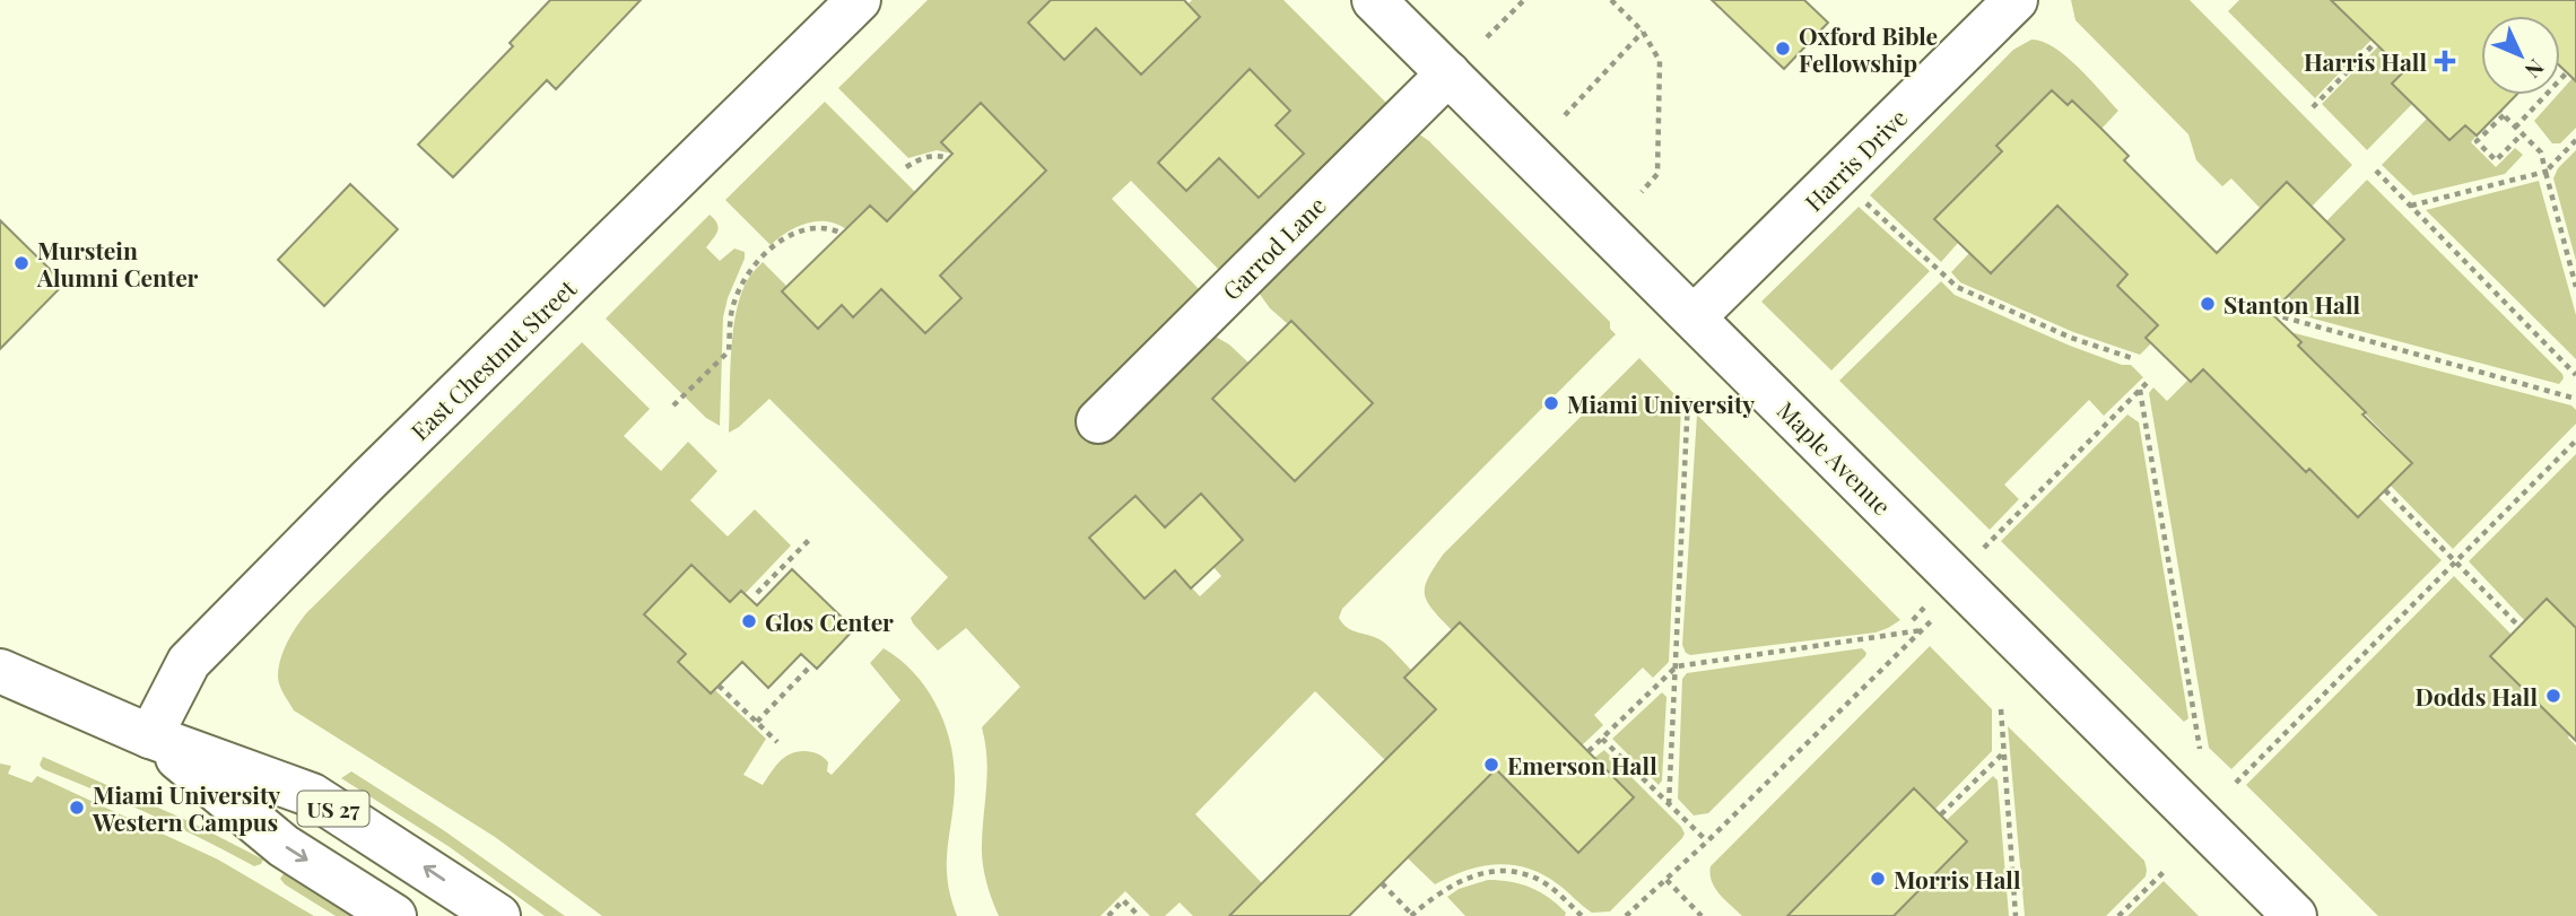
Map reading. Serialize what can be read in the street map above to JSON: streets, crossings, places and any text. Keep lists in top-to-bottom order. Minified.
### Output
{"streets":{"main road":["Harris Drive","Garrod Lane","East Chestnut Street","Maple Avenue","US 27"]},"crossings":[["Harris Drive","Maple Avenue"],["Garrod Lane","Maple Avenue"],["East Chestnut Street","US 27"]],"places":{"other":["Oxford Bible Fellowship","Murstein Alumni Center","Stanton Hall","Miami University","Glos Center","Dodds Hall","Emerson Hall","Miami University Western Campus","Morris Hall"],"health":["Harris Hall"]},"north":"bottom right"}
